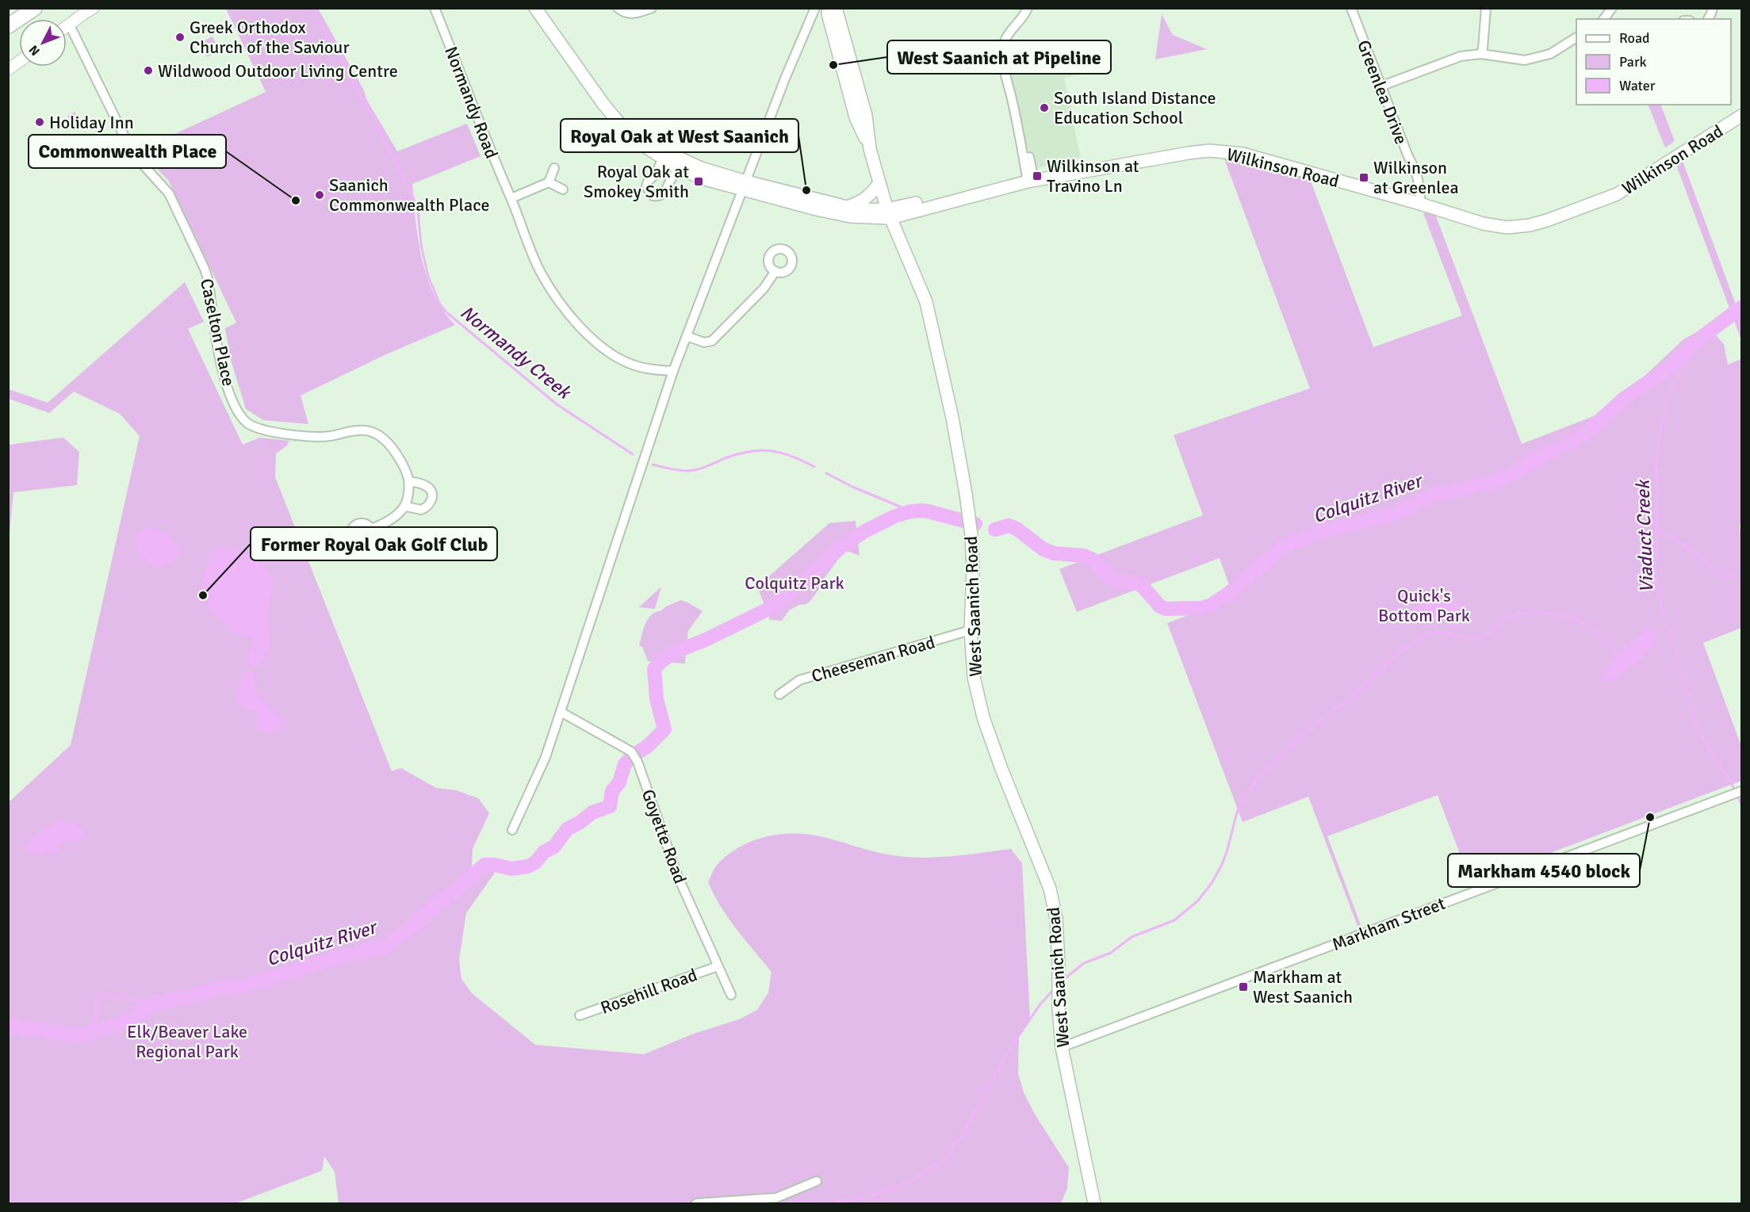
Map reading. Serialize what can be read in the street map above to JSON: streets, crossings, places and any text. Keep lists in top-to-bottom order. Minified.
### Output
{"streets":{"main road":["Wilkinson Road","West Saanich Road"],"street":["Greenlea Drive","Normandy Road","Caselton Place","Cheeseman Road","Goyette Road","Markham Street","Rosehill Road"]},"crossings":[["Greenlea Drive","Wilkinson Road"],["Wilkinson Road","West Saanich Road"],["West Saanich Road","Cheeseman Road"],["West Saanich Road","Markham Street"],["Goyette Road","Rosehill Road"]],"water":["Normandy Creek","Colquitz River","Viaduct Creek"],"parks":["Colquitz Park","Quick's Bottom Park","Elk/Beaver Lake Regional Park"],"places":{"other":["Greek Orthodox Church of the Saviour","West Saanich at Pipeline","Wildwood Outdoor Living Centre","South Island Distance Education School","Holiday Inn","Royal Oak at West Saanich","Saanich Commonwealth Place","Commonwealth Place","Former Royal Oak Golf Club","Markham 4540 block"],"transit":["Wilkinson at Travino Ln","Wilkinson at Greenlea","Royal Oak at Smokey Smith","Markham at West Saanich"]},"legend":["Road","Park","Water"],"north":"bottom left"}
